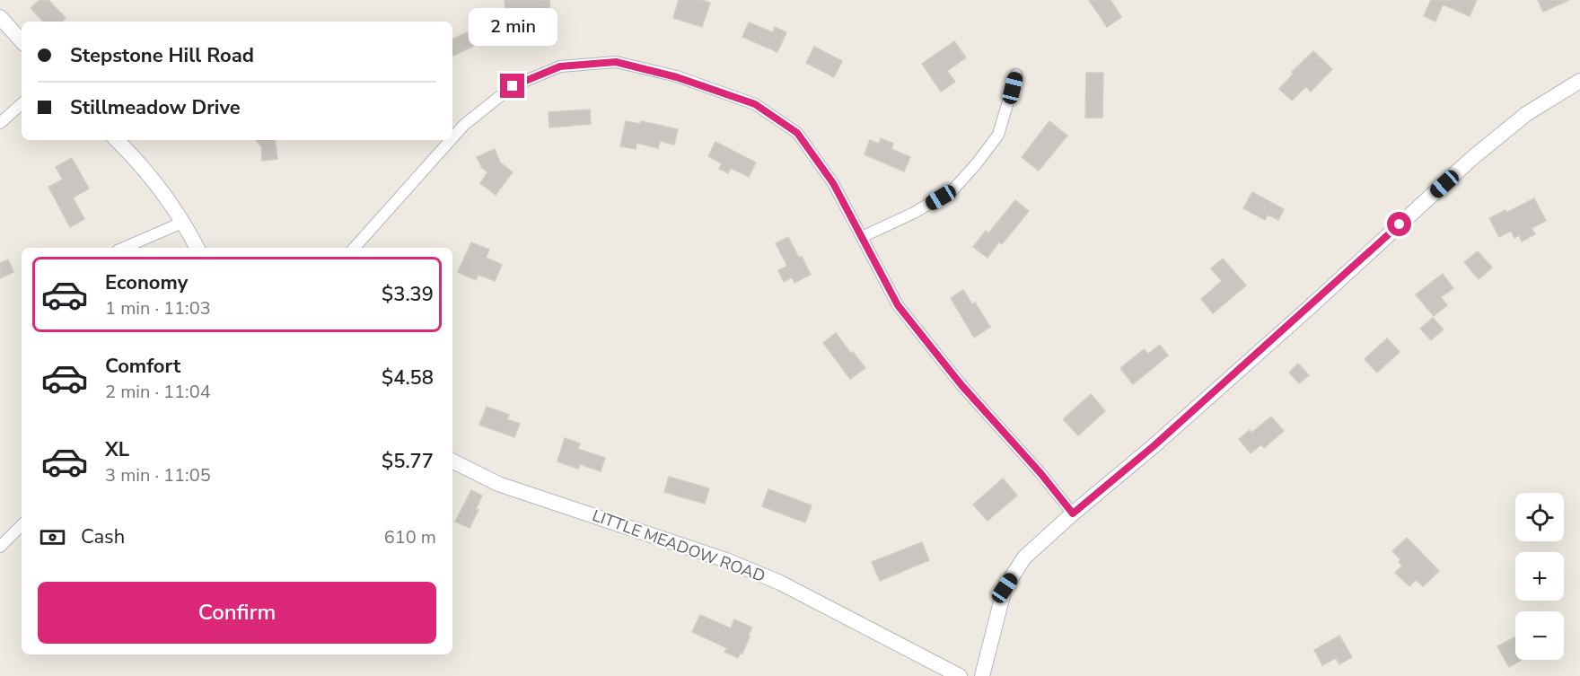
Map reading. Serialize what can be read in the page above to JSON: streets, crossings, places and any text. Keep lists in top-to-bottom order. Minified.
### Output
{"streets":{"street":["LITTLE MEADOW ROAD"]},"page":{"bubble":"2 min","banner":["Stepstone Hill Road","Stillmeadow Drive"],"list":[{"name":"Economy","note":"1 min · 11:03","value":"$3.39"},{"name":"Comfort","note":"2 min · 11:04","value":"$4.58"},{"name":"XL","note":"3 min · 11:05","value":"$5.77"}],"map_buttons":["+","−"],"pay":["Cash","610 m"],"buttons":"Confirm"}}
